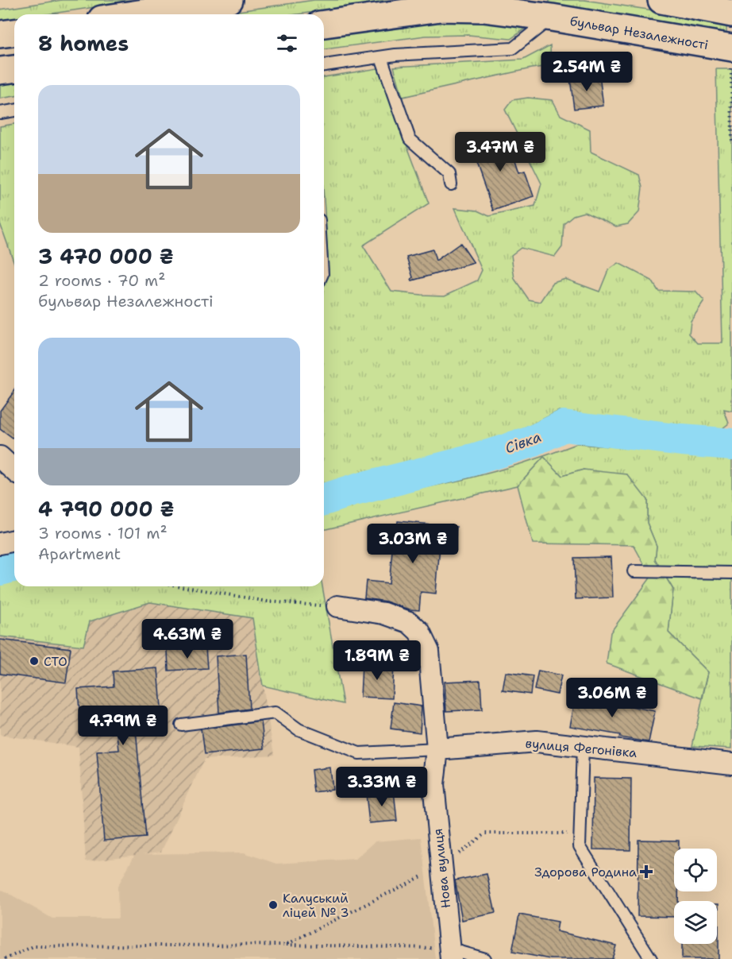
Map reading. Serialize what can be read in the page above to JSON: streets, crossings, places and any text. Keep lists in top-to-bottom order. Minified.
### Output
{"streets":{"main road":["бульвар Незалежності"],"street":["вулиця Фегонівка","Нова вулиця"]},"crossings":[["вулиця Фегонівка","Нова вулиця"]],"water":["Сівка"],"places":{"other":["СТО","Калуський ліцей № 3"],"health":["Здорова Родина"]},"page":{"heading":"8 homes","price":["2.54M ₴","3.47M ₴","3.03M ₴","4.63M ₴","1.89M ₴","3.06M ₴","4.79M ₴","3.33M ₴"],"list":[{"name":"3 470 000 ₴","note":"2 rooms · 70 m² · бульвар Незалежності"},{"name":"4 790 000 ₴","note":"3 rooms · 101 m² · Apartment"}]}}
